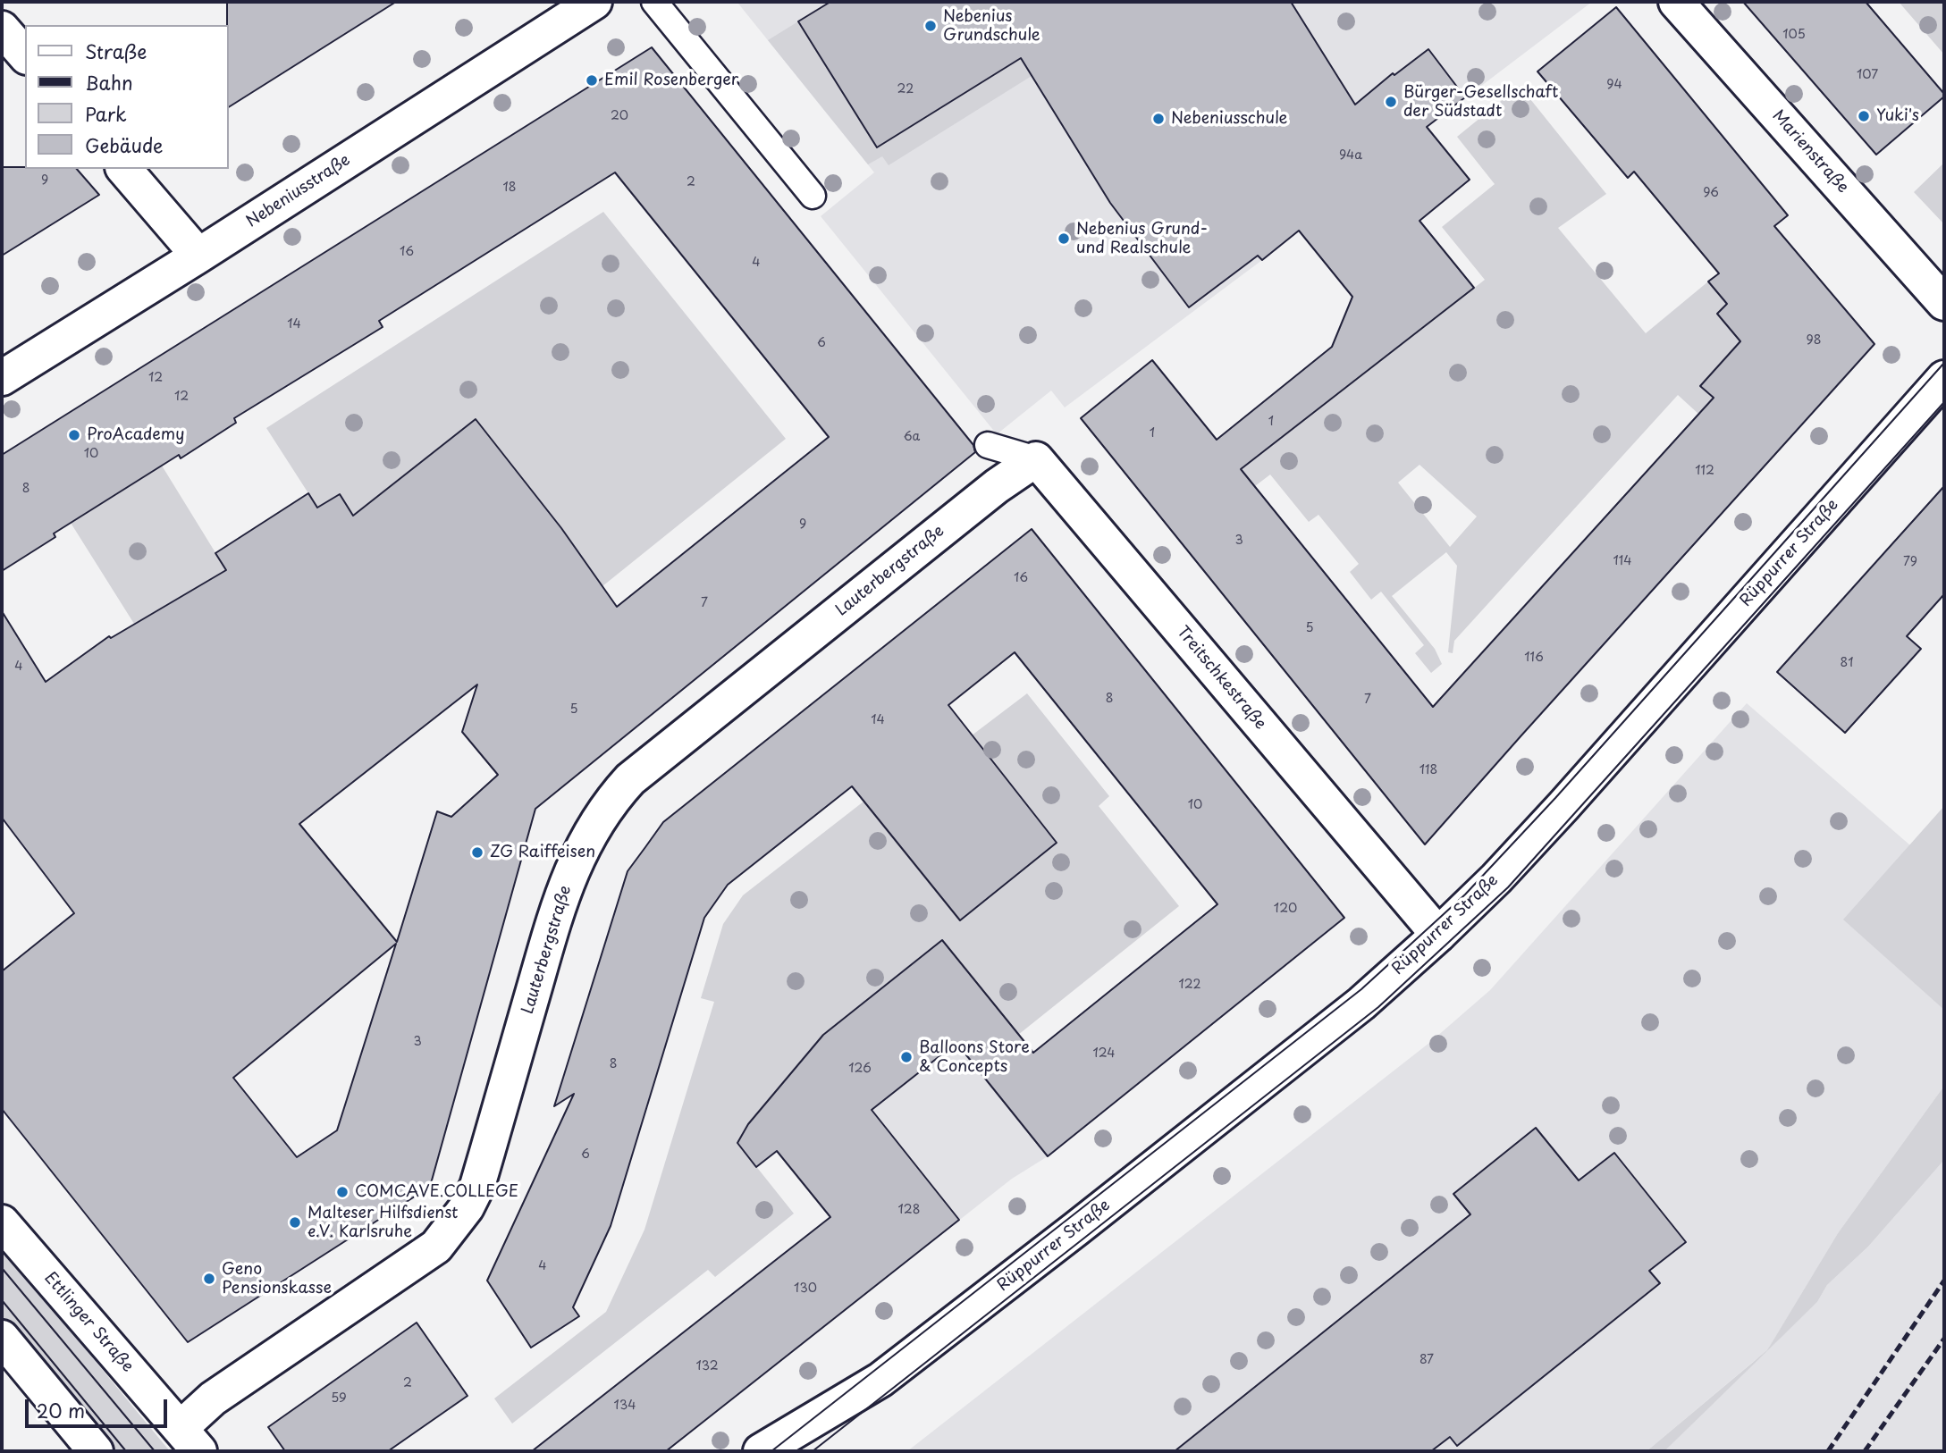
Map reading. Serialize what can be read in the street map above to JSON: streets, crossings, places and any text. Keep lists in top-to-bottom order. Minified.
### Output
{"streets":{"street":["Marienstraße","Nebeniusstraße","Rüppurrer Straße","Lauterbergstraße","Treitschkestraße","Ettlinger Straße"]},"crossings":[["Rüppurrer Straße","Treitschkestraße"],["Lauterbergstraße","Treitschkestraße"],["Lauterbergstraße","Ettlinger Straße"]],"places":["Nebenius Grundschule","Emil Rosenberger","Bürger-Gesellschaft der Südstadt","Yuki's","Nebeniusschule","Nebenius Grund- und Realschule","ProAcademy","ZG Raiffeisen","Balloons Store & Concepts","COMCAVE.COLLEGE","Malteser Hilfsdienst e.V. Karlsruhe","Geno Pensionskasse"],"house_numbers":["105","107","94","22","20","94a","9","2","18","96","16","4","14","98","6","12","12","1","1","6a","10","112","8","9","3","114","79","16","7","5","116","81","4","8","7","5","14","118","10","120","122","3","124","8","126","6","128","4","130","87","132","2","59","134"],"legend":["Straße","Bahn","Park","Gebäude"],"scale_bar":"20 m"}
